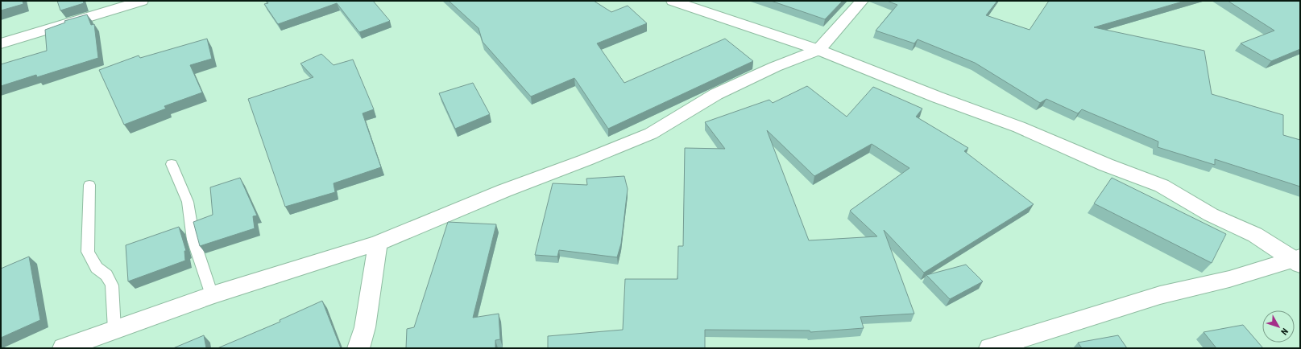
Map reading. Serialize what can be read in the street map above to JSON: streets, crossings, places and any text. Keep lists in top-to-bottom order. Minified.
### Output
{"north":"bottom right"}
